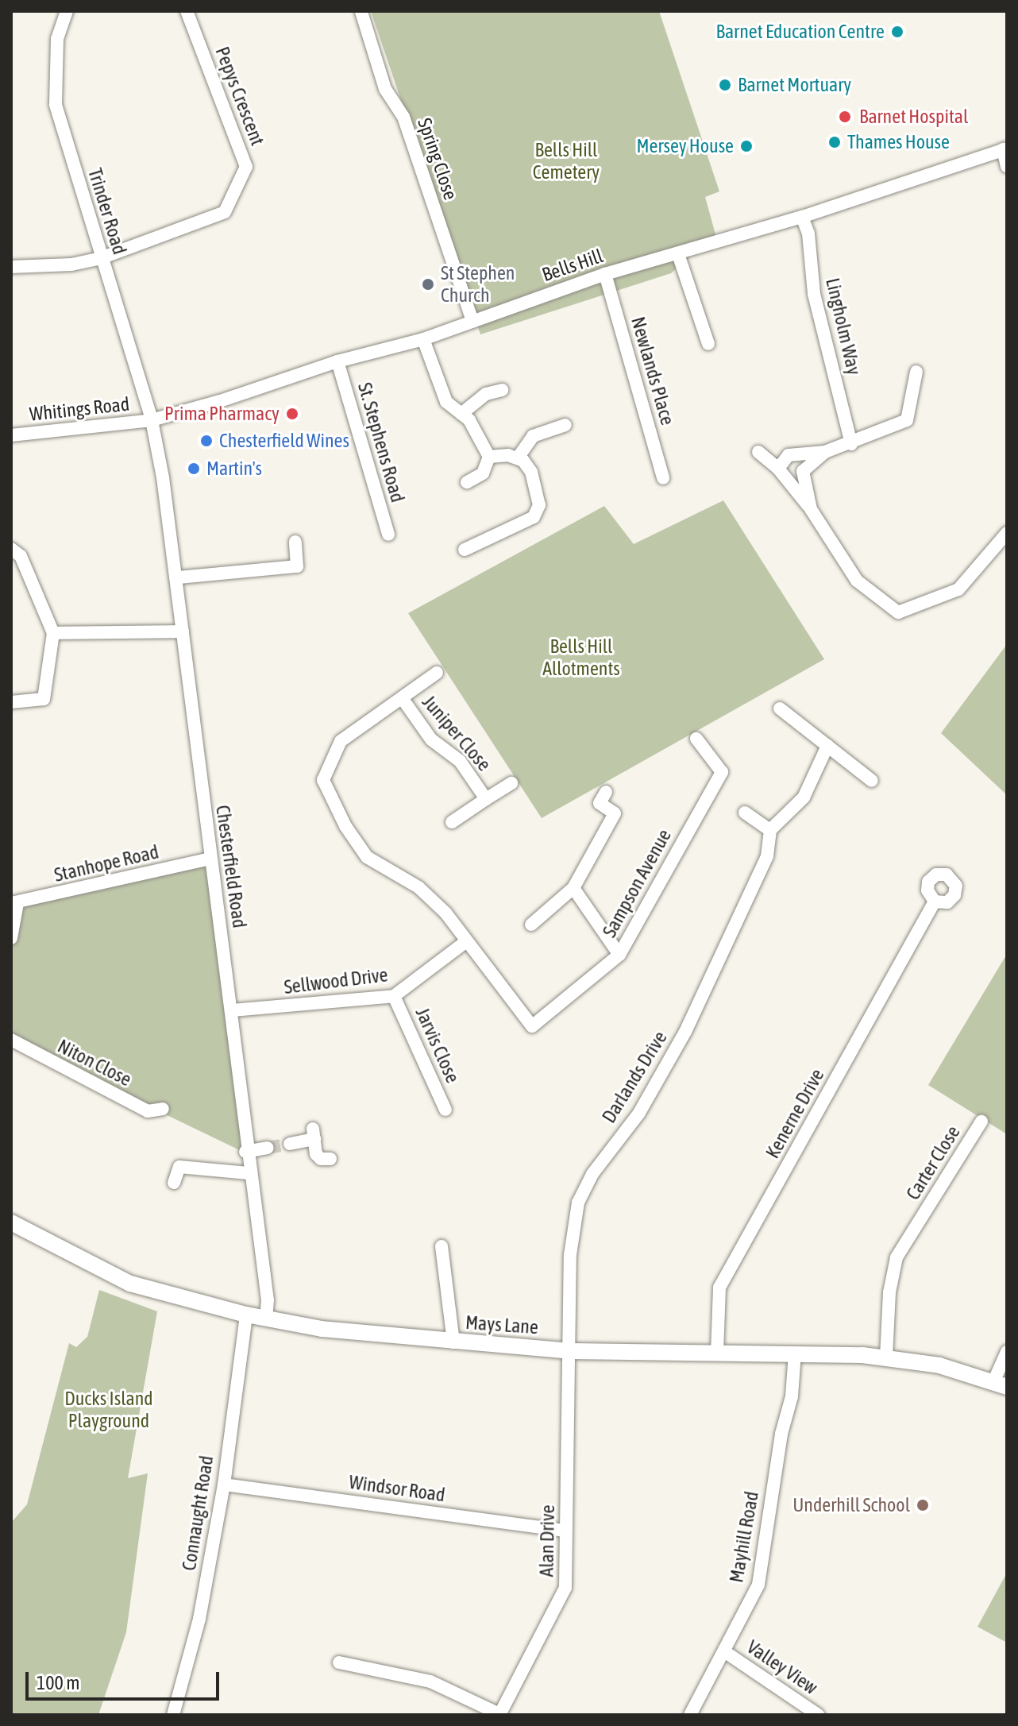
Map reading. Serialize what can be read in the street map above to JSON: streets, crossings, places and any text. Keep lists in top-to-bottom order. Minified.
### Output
{"streets":{"street":["Pepys Crescent","Spring Close","Trinder Road","Bells Hill","Lingholm Way","Newlands Place","Whitings Road","St. Stephens Road","Juniper Close","Stanhope Road","Chesterfield Road","Sampson Avenue","Sellwood Drive","Jarvis Close","Niton Close","Darlands Drive","Kenerne Drive","Carter Close","Mays Lane","Windsor Road","Connaught Road","Mayhill Road","Alan Drive","Valley View"]},"crossings":[["Pepys Crescent","Trinder Road"],["Spring Close","Bells Hill"],["Trinder Road","Bells Hill"],["Trinder Road","Whitings Road"],["Trinder Road","Chesterfield Road"],["Bells Hill","Lingholm Way"],["Bells Hill","Newlands Place"],["Bells Hill","Whitings Road"],["Bells Hill","St. Stephens Road"],["Bells Hill","Chesterfield Road"],["Whitings Road","Chesterfield Road"],["Stanhope Road","Chesterfield Road"],["Chesterfield Road","Sellwood Drive"],["Chesterfield Road","Mays Lane"],["Sampson Avenue","Sellwood Drive"],["Sellwood Drive","Jarvis Close"],["Darlands Drive","Mays Lane"],["Darlands Drive","Alan Drive"],["Kenerne Drive","Mays Lane"],["Carter Close","Mays Lane"],["Mays Lane","Connaught Road"],["Mays Lane","Mayhill Road"],["Mays Lane","Alan Drive"],["Windsor Road","Connaught Road"],["Windsor Road","Alan Drive"],["Mayhill Road","Valley View"]],"parks":["Bells Hill Cemetery","Bells Hill Allotments","Ducks Island Playground"],"places":["Barnet Education Centre","Barnet Mortuary","Barnet Hospital","Thames House","Mersey House","St Stephen Church","Prima Pharmacy","Chesterfield Wines","Martin's","Underhill School"],"scale_bar":"100 m"}
